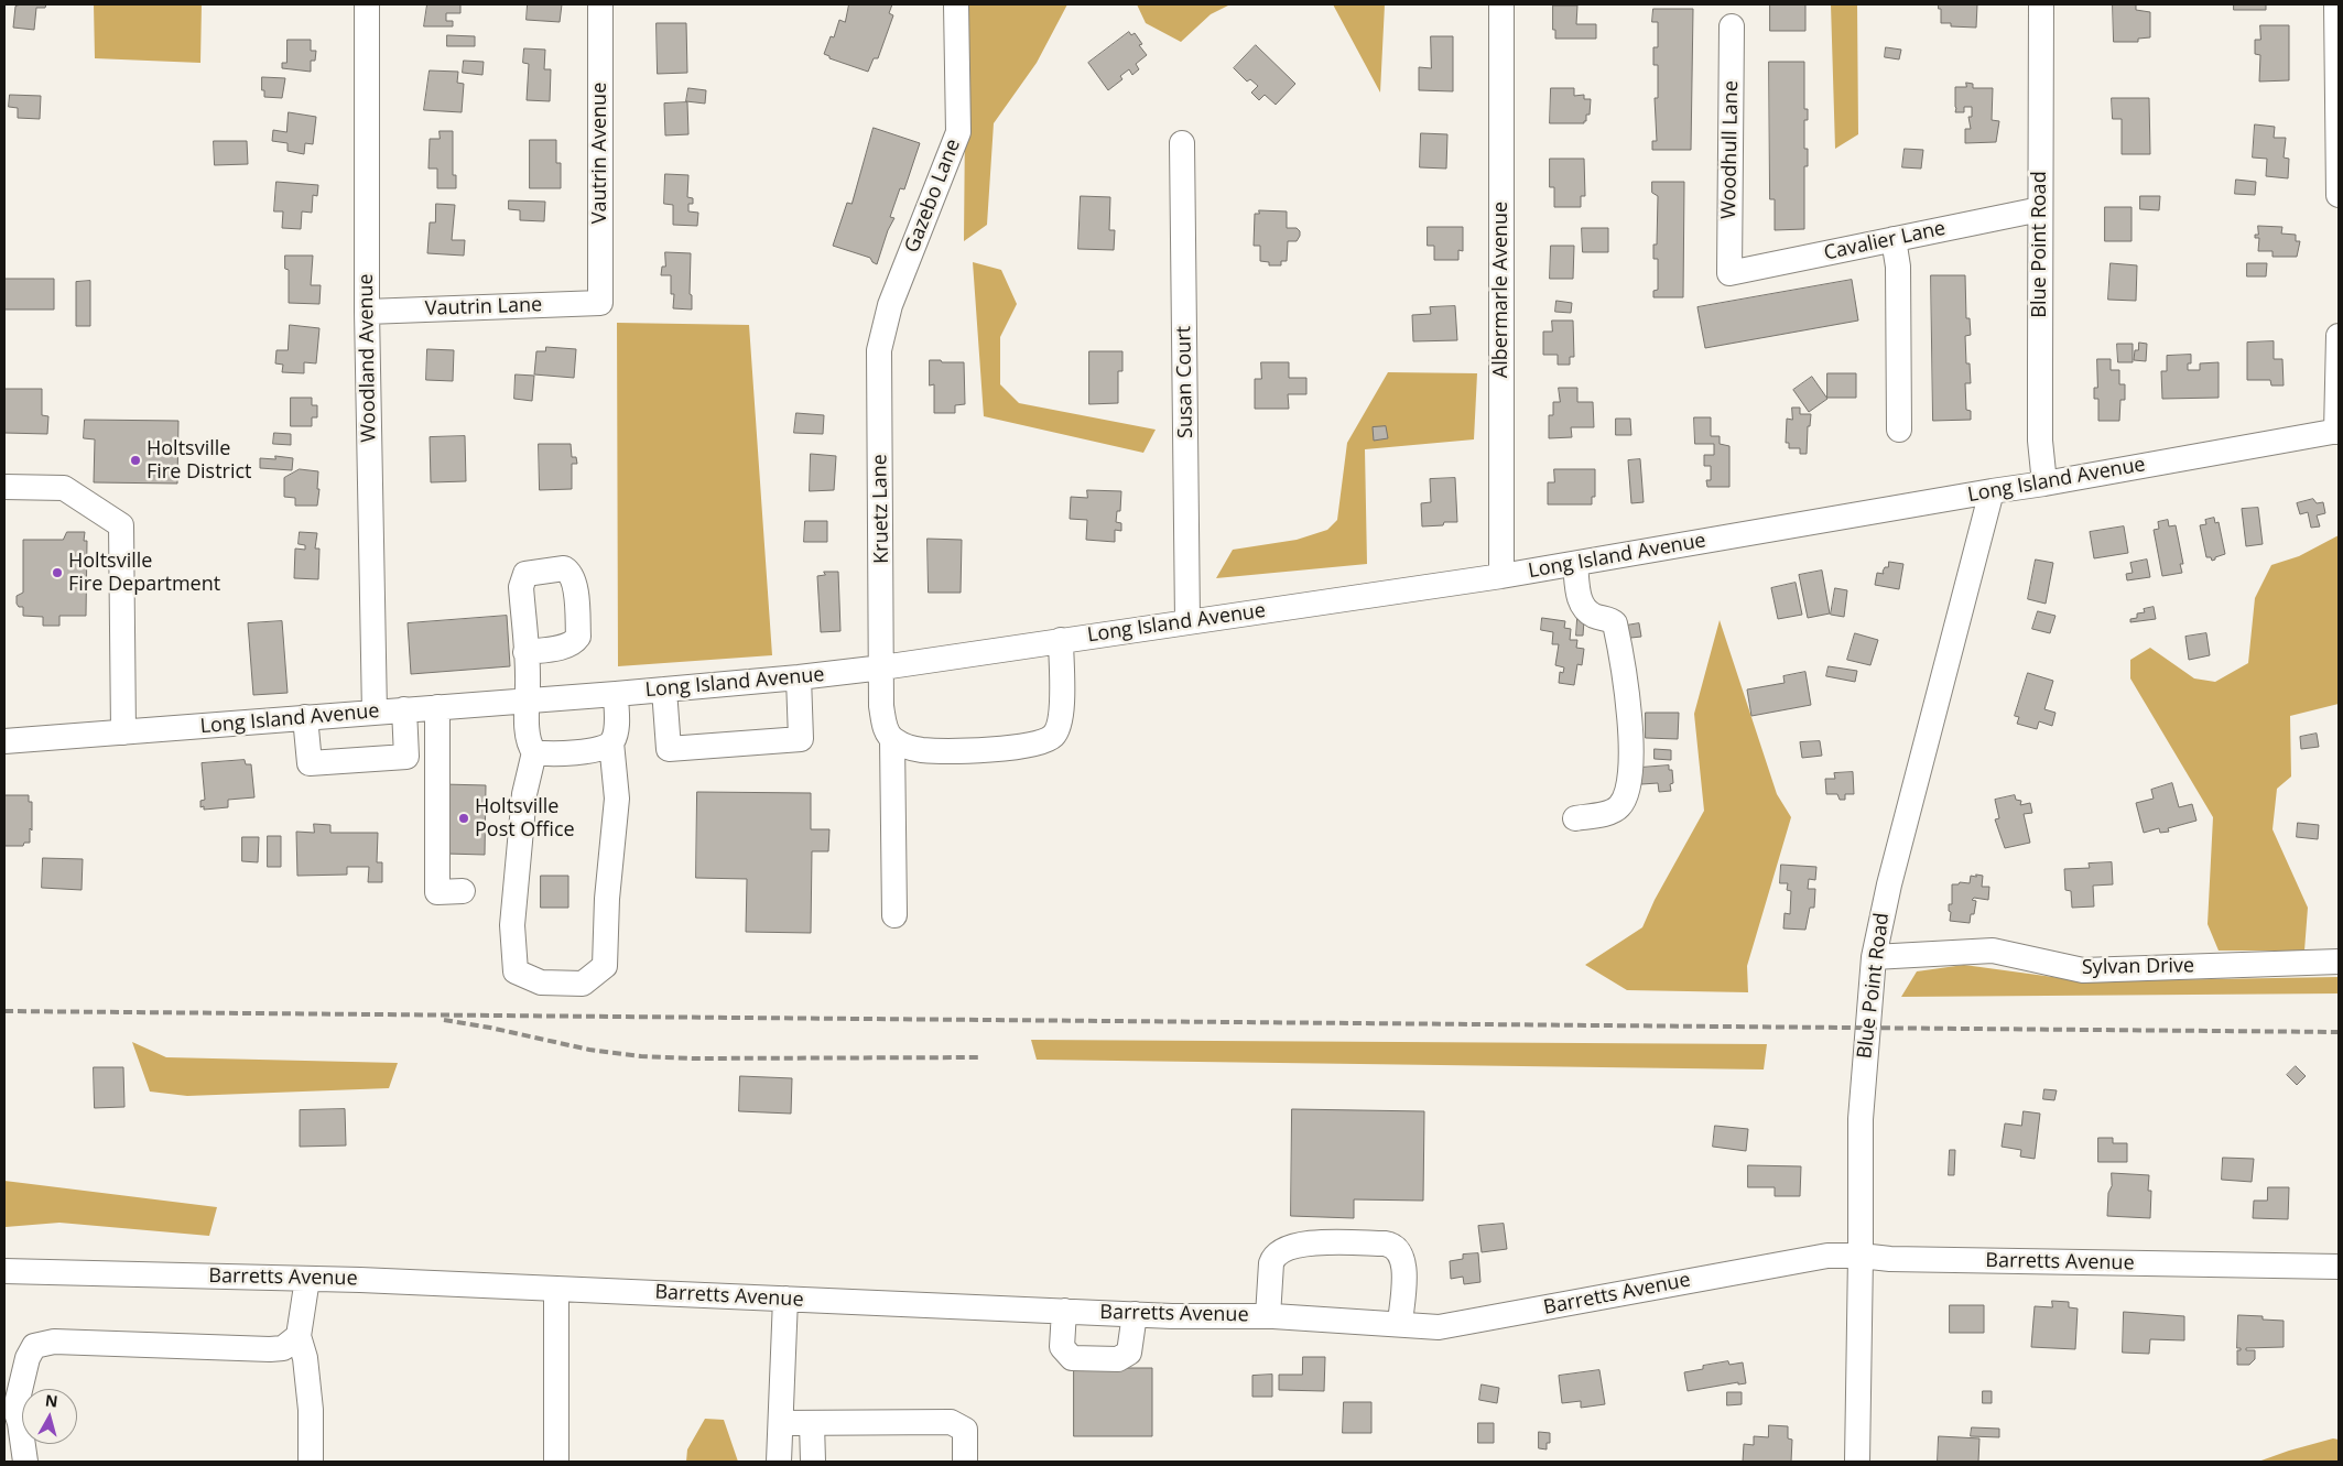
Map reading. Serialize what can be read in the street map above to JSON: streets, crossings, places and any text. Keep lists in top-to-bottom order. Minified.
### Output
{"streets":{"street":["Woodhull Lane","Vautrin Avenue","Gazebo Lane","Cavalier Lane","Blue Point Road","Albermarle Avenue","Vautrin Lane","Woodland Avenue","Susan Court","Long Island Avenue","Kruetz Lane","Sylvan Drive","Barretts Avenue"]},"crossings":[["Woodhull Lane","Cavalier Lane"],["Vautrin Avenue","Vautrin Lane"],["Gazebo Lane","Kruetz Lane"],["Cavalier Lane","Blue Point Road"],["Blue Point Road","Long Island Avenue"],["Blue Point Road","Sylvan Drive"],["Blue Point Road","Barretts Avenue"],["Albermarle Avenue","Long Island Avenue"],["Vautrin Lane","Woodland Avenue"],["Woodland Avenue","Long Island Avenue"],["Susan Court","Long Island Avenue"],["Long Island Avenue","Kruetz Lane"]],"places":["Holtsville Fire District","Holtsville Fire Department","Holtsville Post Office"],"north":"top"}
